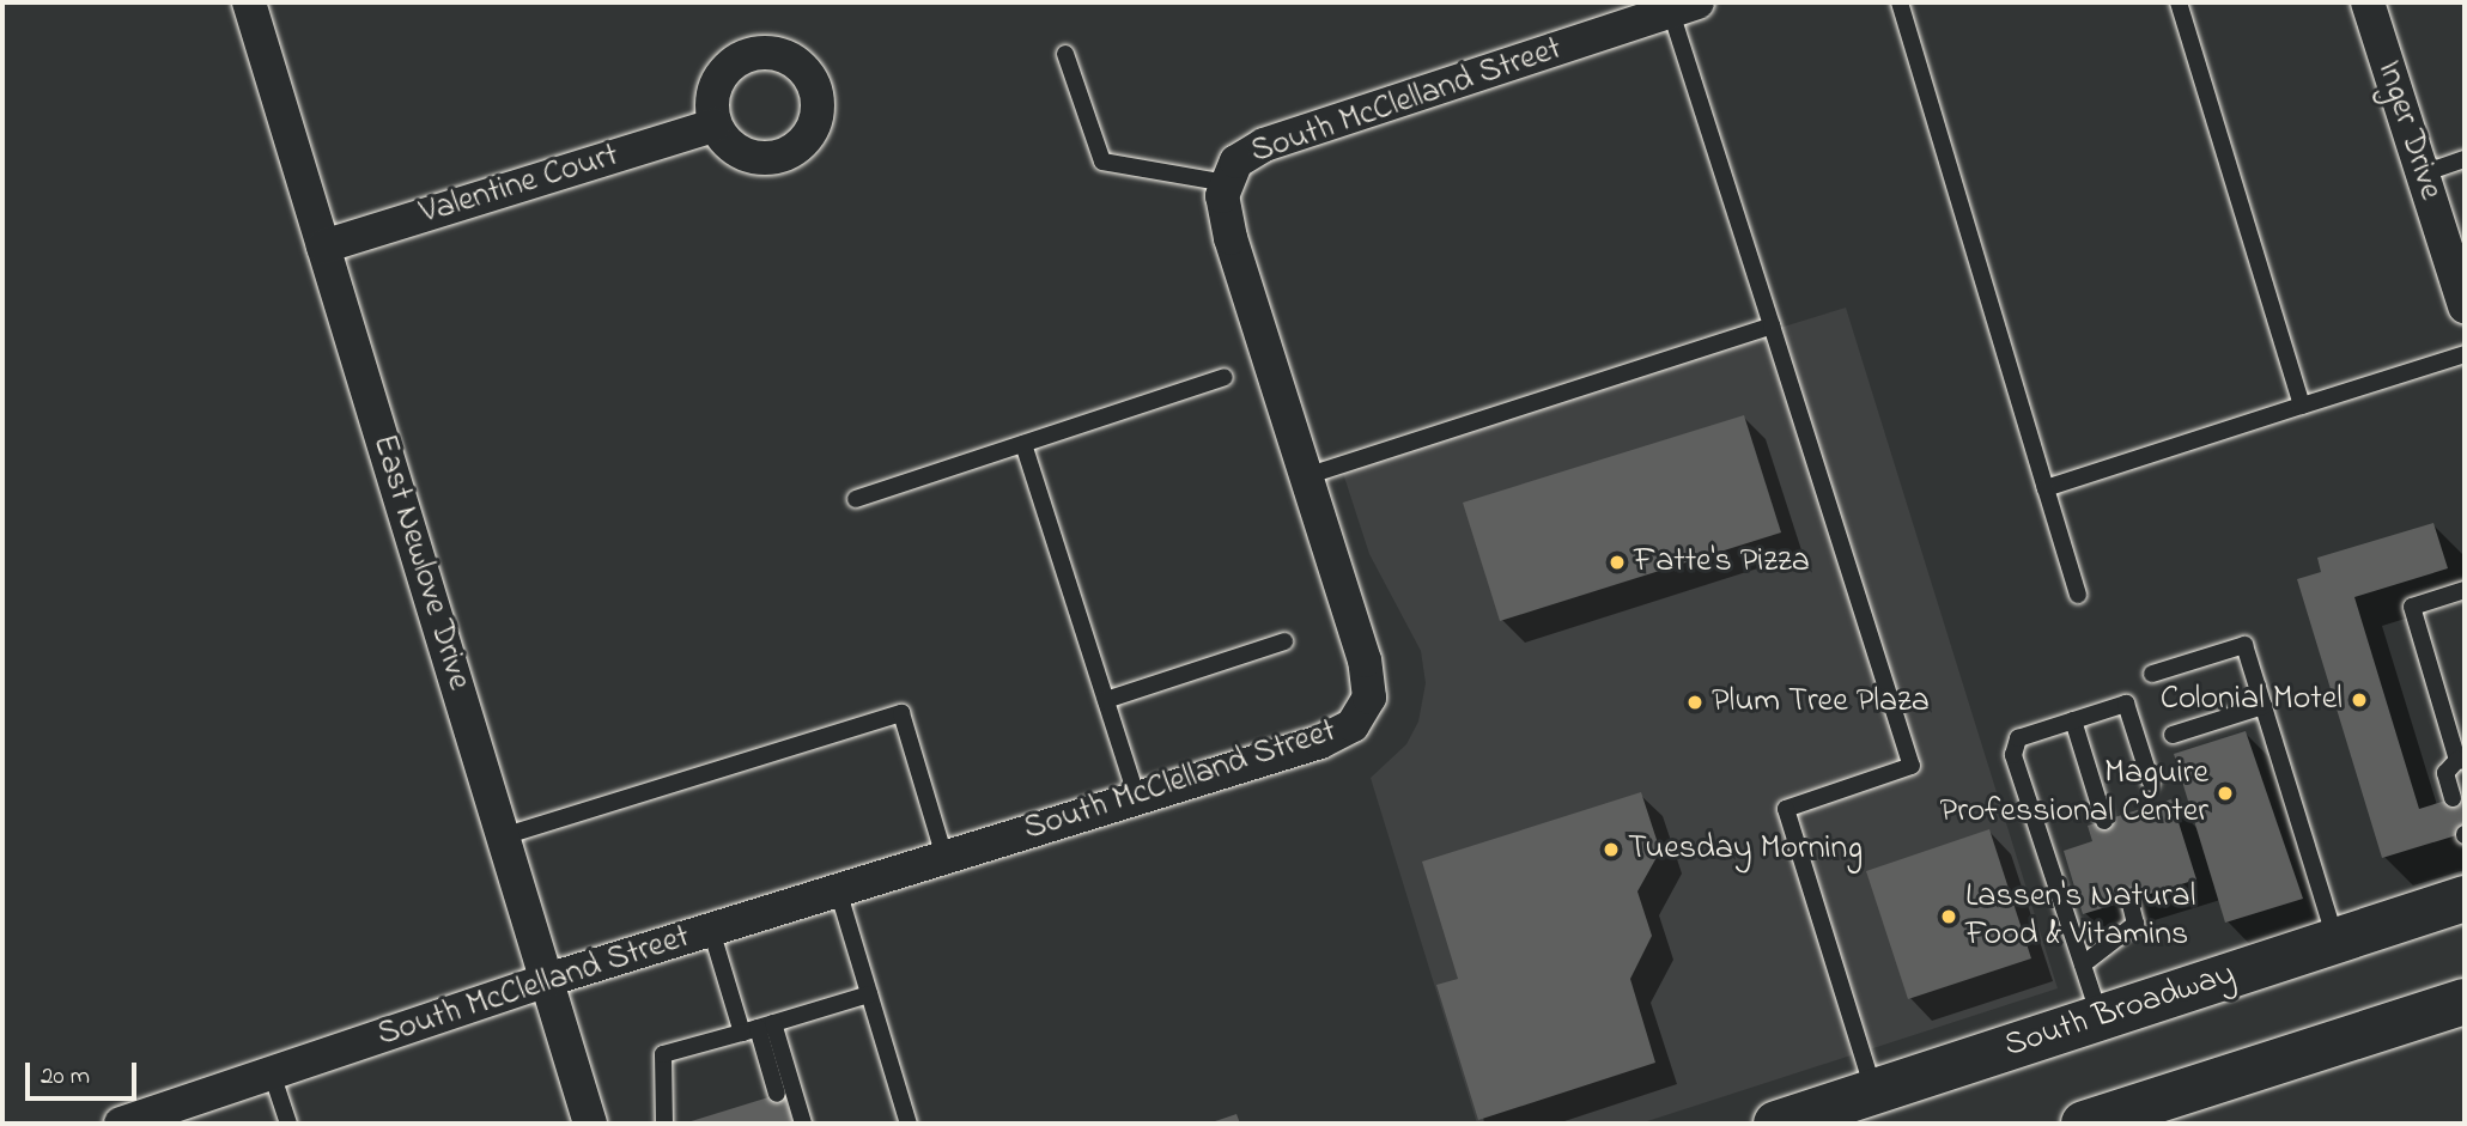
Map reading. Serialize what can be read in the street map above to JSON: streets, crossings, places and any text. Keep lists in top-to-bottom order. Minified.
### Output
{"streets":{"main road":["South Broadway"],"street":["South McClelland Street","Inger Drive","Valentine Court","East Newlove Drive"]},"crossings":[["South McClelland Street","East Newlove Drive"],["Valentine Court","East Newlove Drive"]],"places":["Fatte's Pizza","Colonial Motel","Plum Tree Plaza","Maguire Professional Center","Tuesday Morning","Lassen's Natural Food & Vitamins"],"scale_bar":"20 m"}
